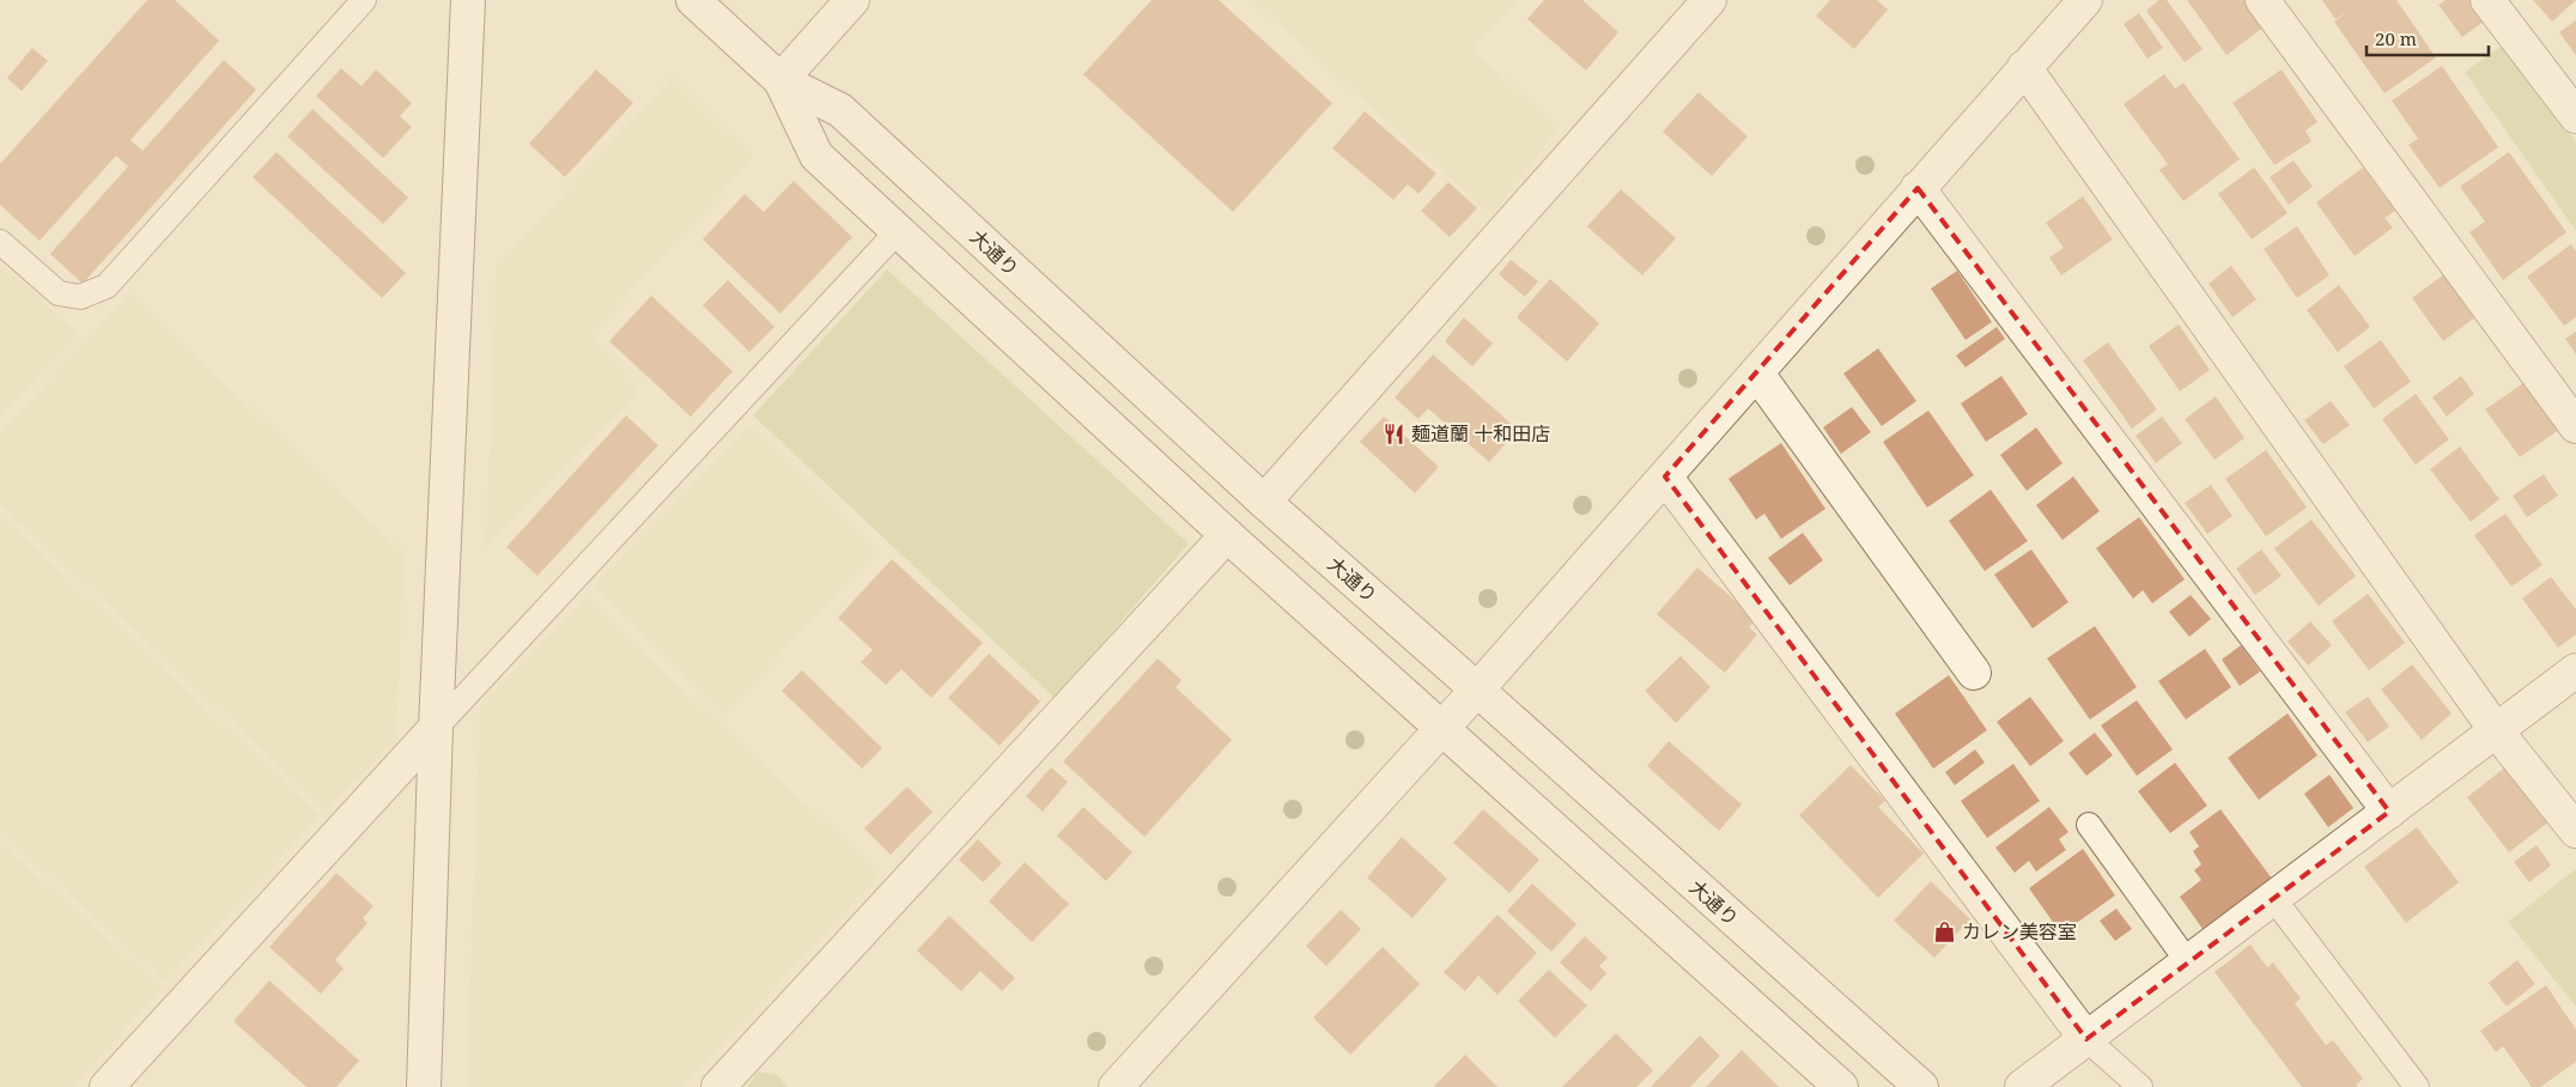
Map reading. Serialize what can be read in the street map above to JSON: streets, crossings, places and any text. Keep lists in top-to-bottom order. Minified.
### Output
{"streets":{"street":["大通り"]},"places":{"restaurant":["麺道蘭 十和田店"],"shop":["カレン美容室"]},"scale_bar":"20 m"}
